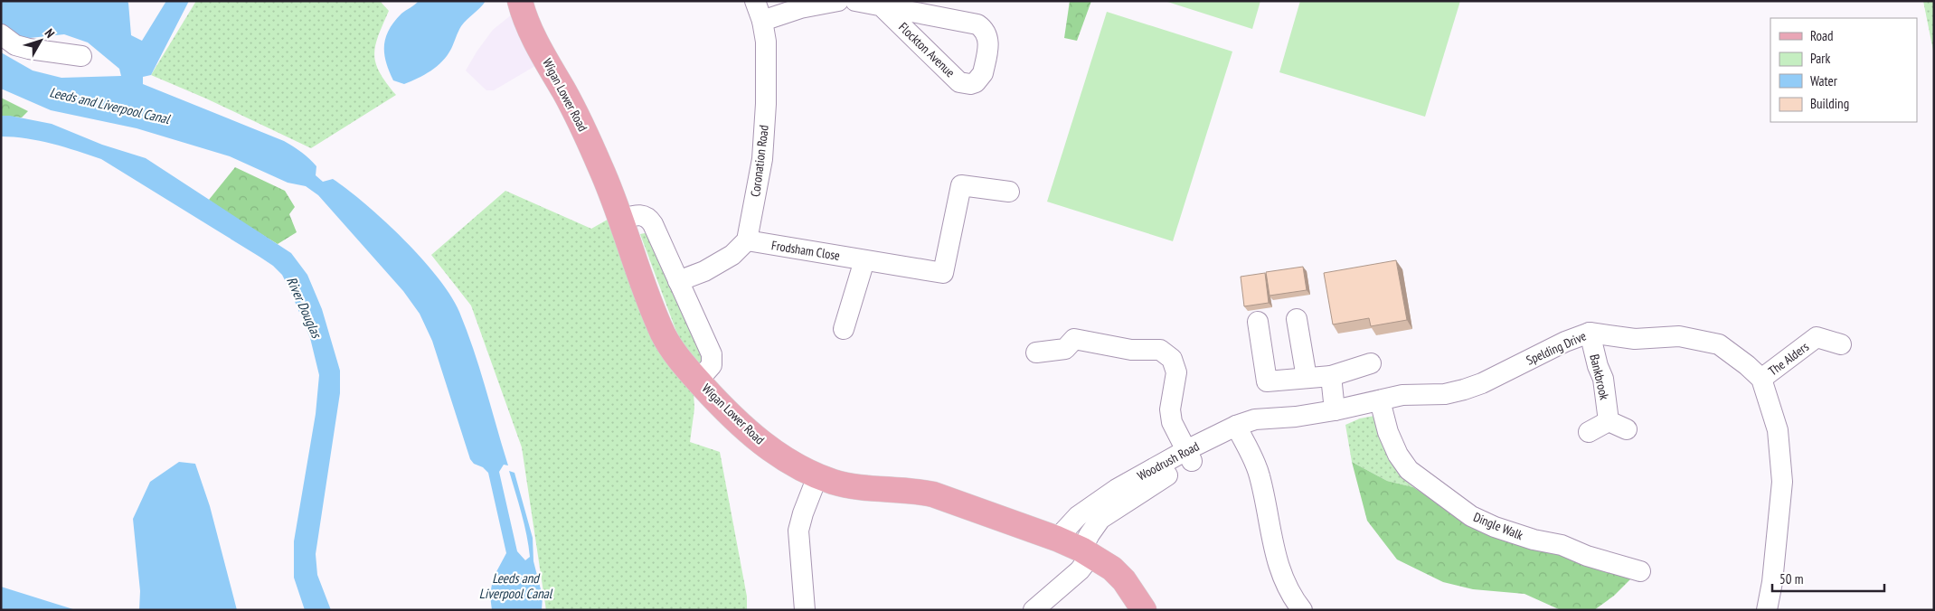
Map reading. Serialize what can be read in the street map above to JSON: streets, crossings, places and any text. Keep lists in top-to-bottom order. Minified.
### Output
{"streets":{"main road":["Wigan Lower Road"],"street":["Flockton Avenue","Coronation Road","Frodsham Close","Spelding Drive","The Alders","Bankbrook","Woodrush Road","Dingle Walk"]},"crossings":[["Wigan Lower Road","Woodrush Road"],["Coronation Road","Frodsham Close"],["Spelding Drive","The Alders"],["Spelding Drive","Bankbrook"],["Spelding Drive","Woodrush Road"],["Spelding Drive","Dingle Walk"],["Woodrush Road","Dingle Walk"]],"water":["Leeds and Liverpool Canal","River Douglas"],"legend":["Road","Park","Water","Building"],"scale_bar":"50 m","north":"top right"}
